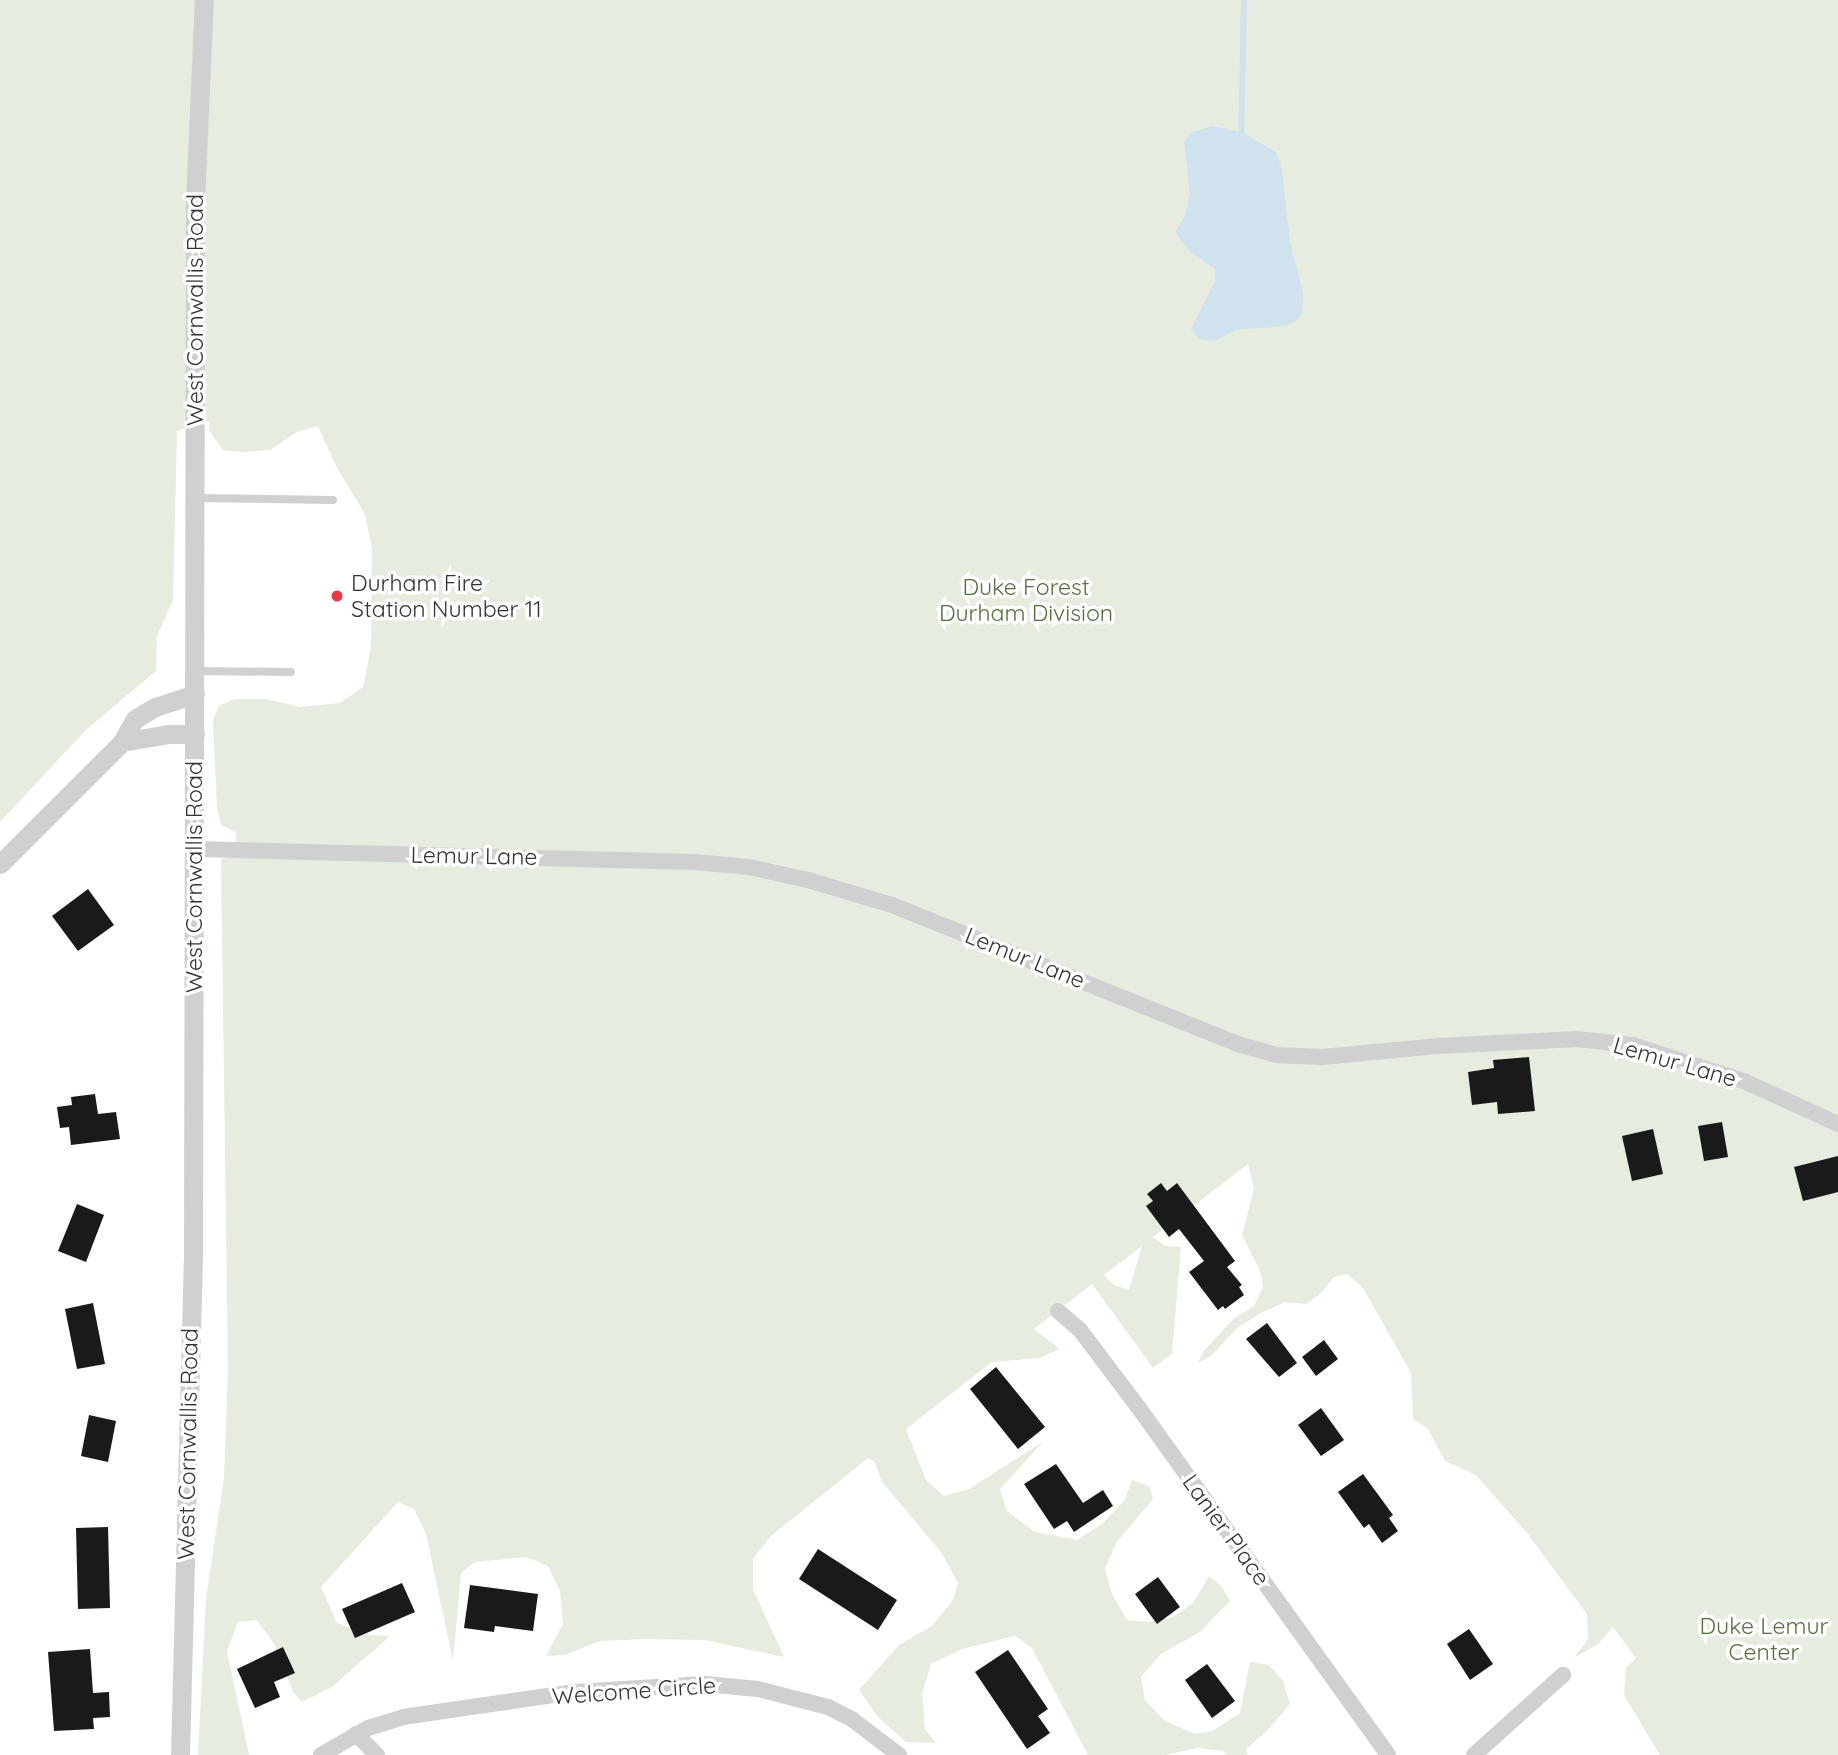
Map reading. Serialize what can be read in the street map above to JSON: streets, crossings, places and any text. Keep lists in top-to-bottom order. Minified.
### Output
{"streets":{"street":["West Cornwallis Road","Lemur Lane","Lanier Place","Welcome Circle"]},"crossings":[["West Cornwallis Road","Lemur Lane"]],"parks":["Duke Forest Durham Division","Duke Lemur Center"],"places":["Durham Fire Station Number 11"]}
